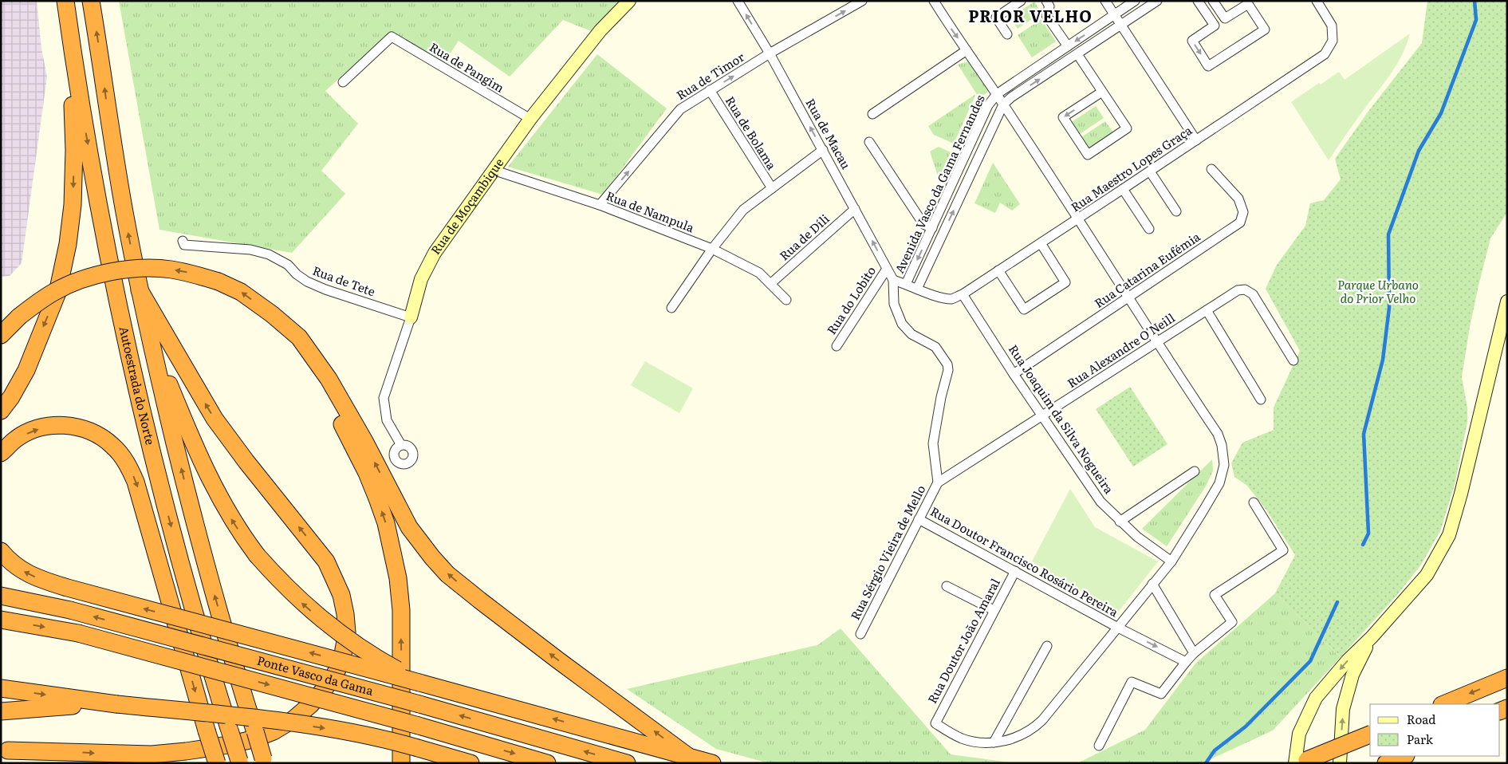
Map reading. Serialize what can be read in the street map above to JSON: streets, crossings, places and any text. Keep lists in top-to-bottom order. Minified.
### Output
{"streets":{"highway":["Autoestrada do Norte","Ponte Vasco da Gama"],"street":["Rua de Pangim","Rua de Timor","Rua de Bolama","Rua de Macau","Rua Maestro Lopes Graça","Avenida Vasco da Gama Fernandes","Rua de Moçambique","Rua de Nampula","Rua de Díli","Rua Catarina Eufémia","Rua de Tete","Rua do Lobito","Rua Alexandre O'Neill","Rua Joaquim da Silva Nogueira","Rua Sérgio Vieira de Mello","Rua Doutor Francisco Rosário Pereira","Rua Doutor João Amaral"]},"crossings":[["Rua de Pangim","Rua de Moçambique"],["Rua de Timor","Rua de Bolama"],["Rua de Timor","Rua de Macau"],["Rua de Timor","Rua de Nampula"],["Rua de Macau","Rua Maestro Lopes Graça"],["Rua de Macau","Rua de Díli"],["Rua de Macau","Rua do Lobito"],["Rua Maestro Lopes Graça","Avenida Vasco da Gama Fernandes"],["Rua Maestro Lopes Graça","Rua Joaquim da Silva Nogueira"],["Rua de Moçambique","Rua de Nampula"],["Rua de Moçambique","Rua de Tete"],["Rua de Nampula","Rua de Díli"],["Rua Catarina Eufémia","Rua Joaquim da Silva Nogueira"],["Rua Alexandre O'Neill","Rua Joaquim da Silva Nogueira"],["Rua Alexandre O'Neill","Rua Sérgio Vieira de Mello"],["Rua Sérgio Vieira de Mello","Rua Doutor Francisco Rosário Pereira"],["Rua Doutor Francisco Rosário Pereira","Rua Doutor João Amaral"]],"one_way":["Rua de Timor","Rua de Macau"],"districts":["PRIOR VELHO"],"parks":["Parque Urbano do Prior Velho"],"legend":["Road","Park"]}
